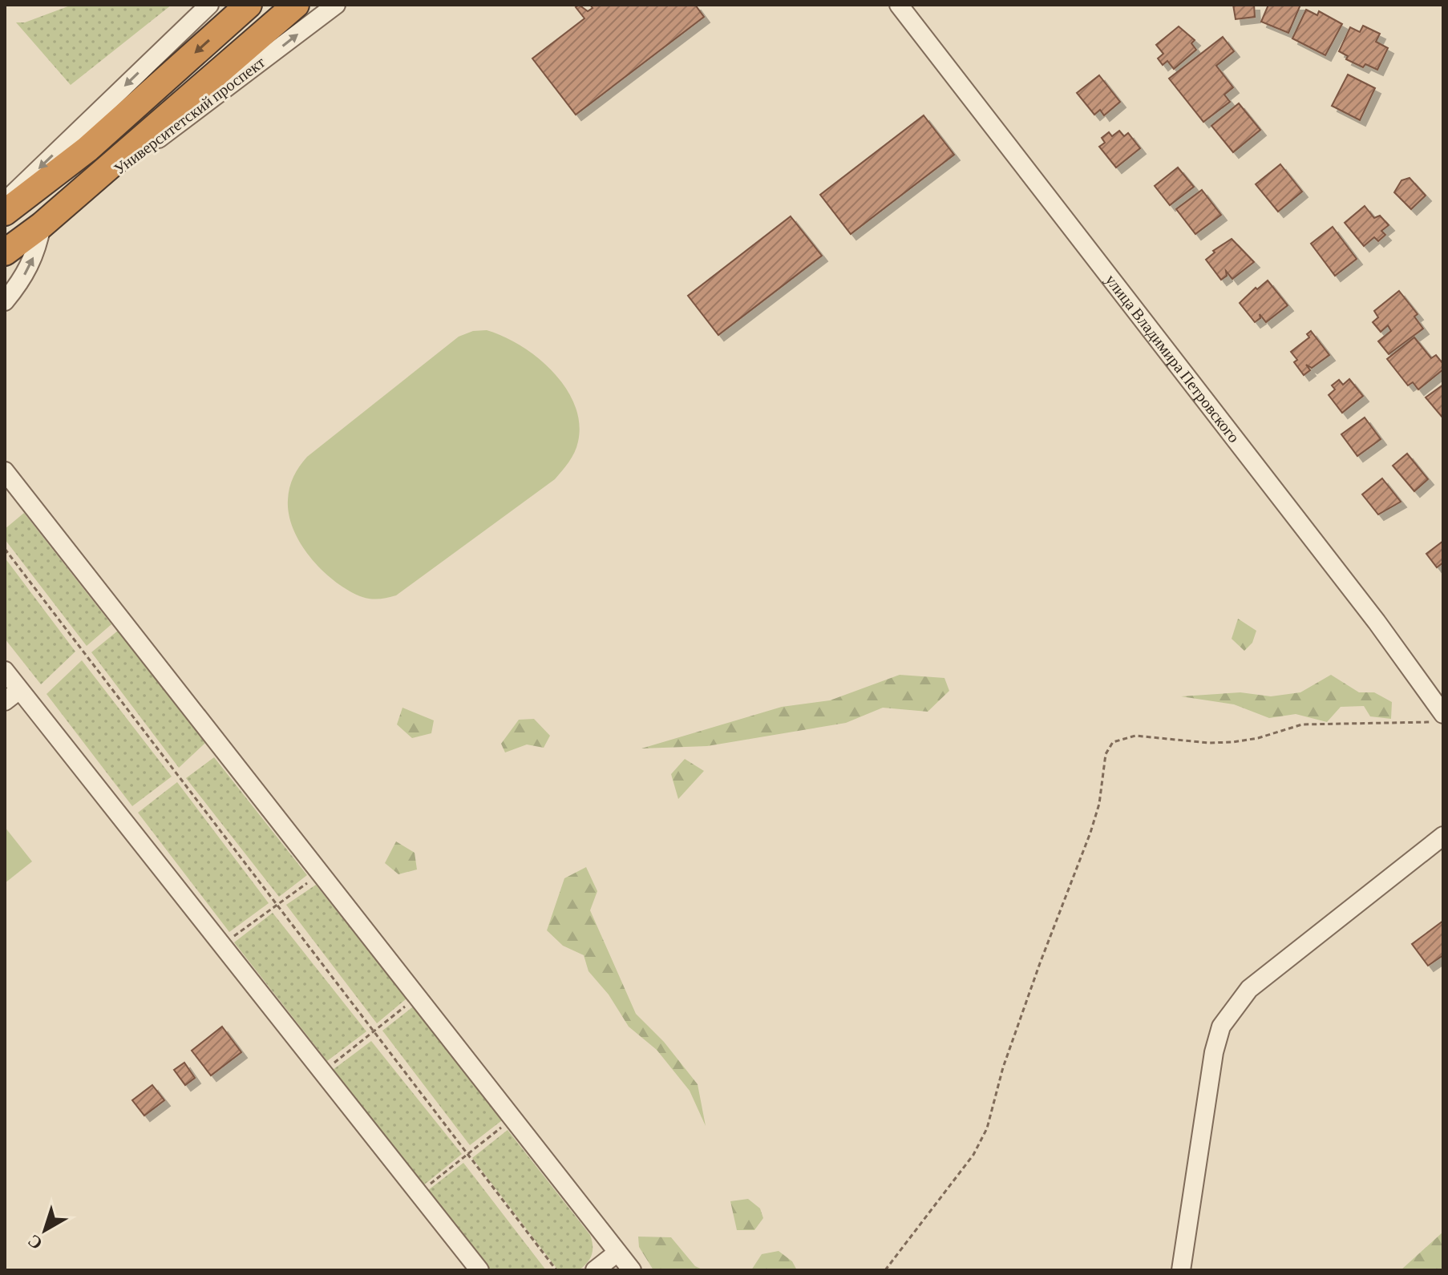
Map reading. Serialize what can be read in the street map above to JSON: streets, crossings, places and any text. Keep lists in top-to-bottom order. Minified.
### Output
{"streets":{"highway":["Университетский проспект"],"street":["улица Владимира Петровского"]},"north":"bottom left"}
